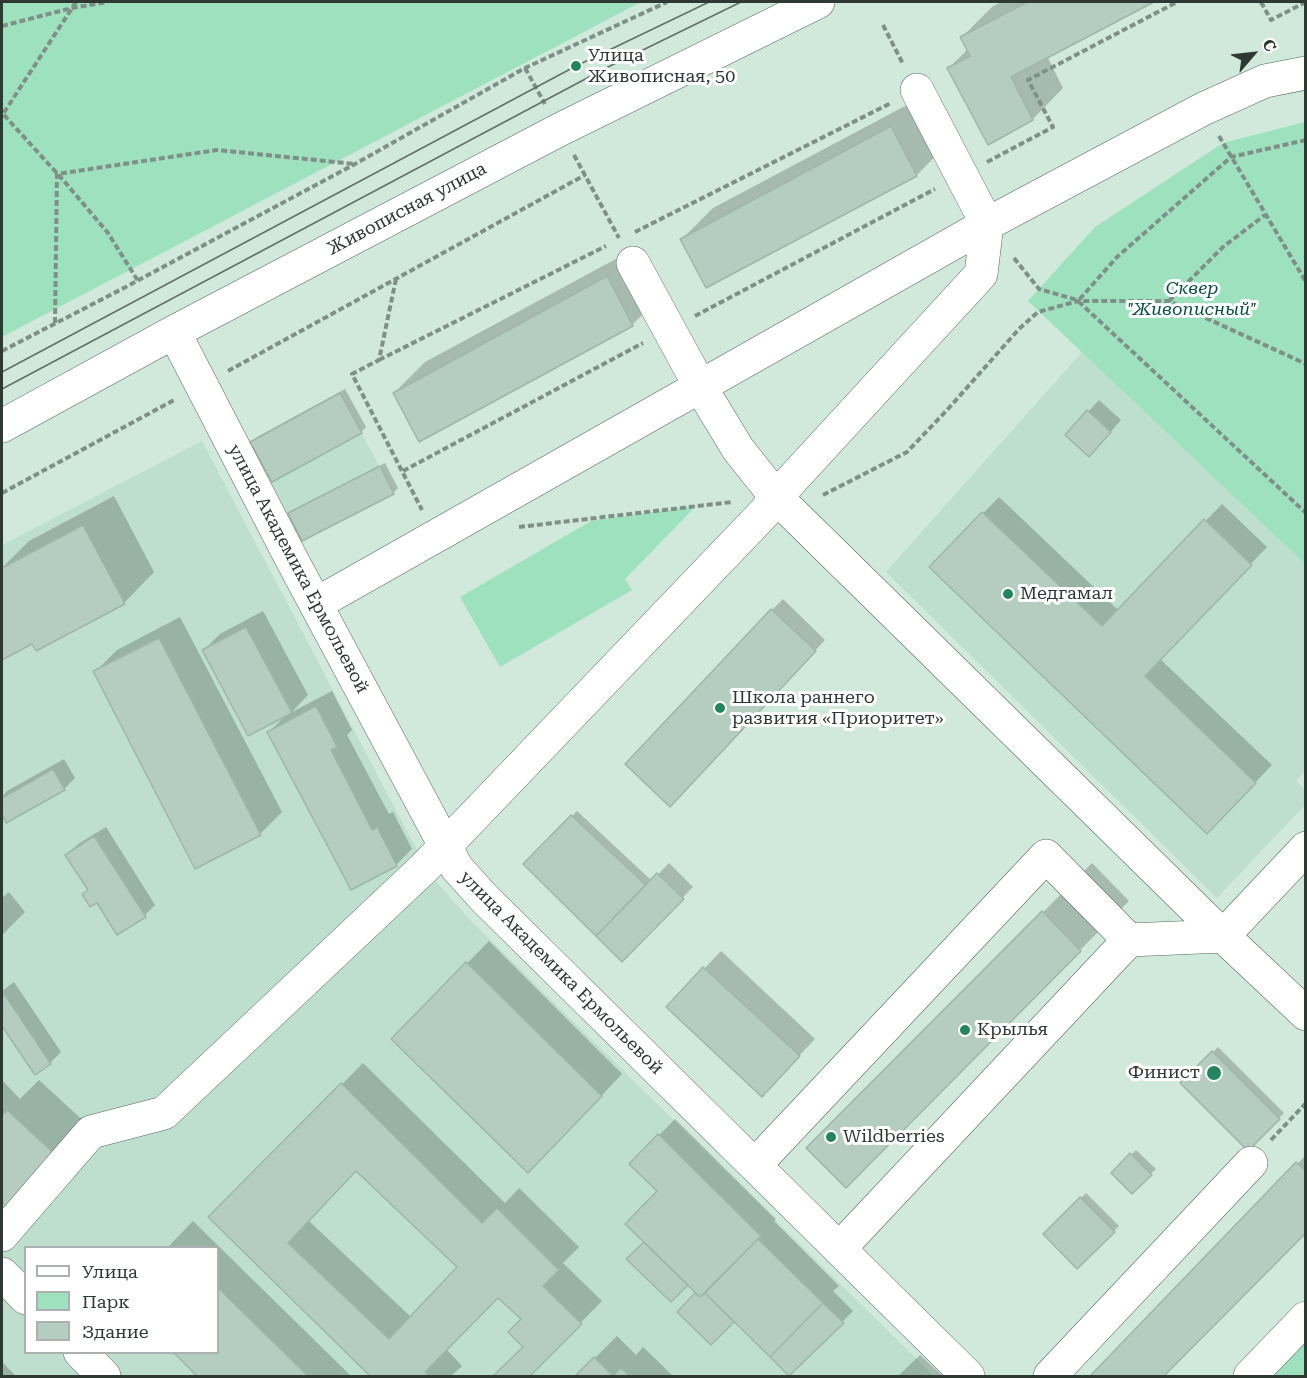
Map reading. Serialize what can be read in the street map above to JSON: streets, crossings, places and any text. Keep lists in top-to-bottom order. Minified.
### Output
{"streets":{"street":["Живописная улица","улица Академика Ермольевой"]},"crossings":[["Живописная улица","улица Академика Ермольевой"]],"parks":["Сквер \"Живописный\""],"places":["Улица Живописная, 50","Медгамал","Школа раннего развития «Приоритет»","Крылья","Финист","Wildberries"],"legend":["Улица","Парк","Здание"],"north":"top right"}
